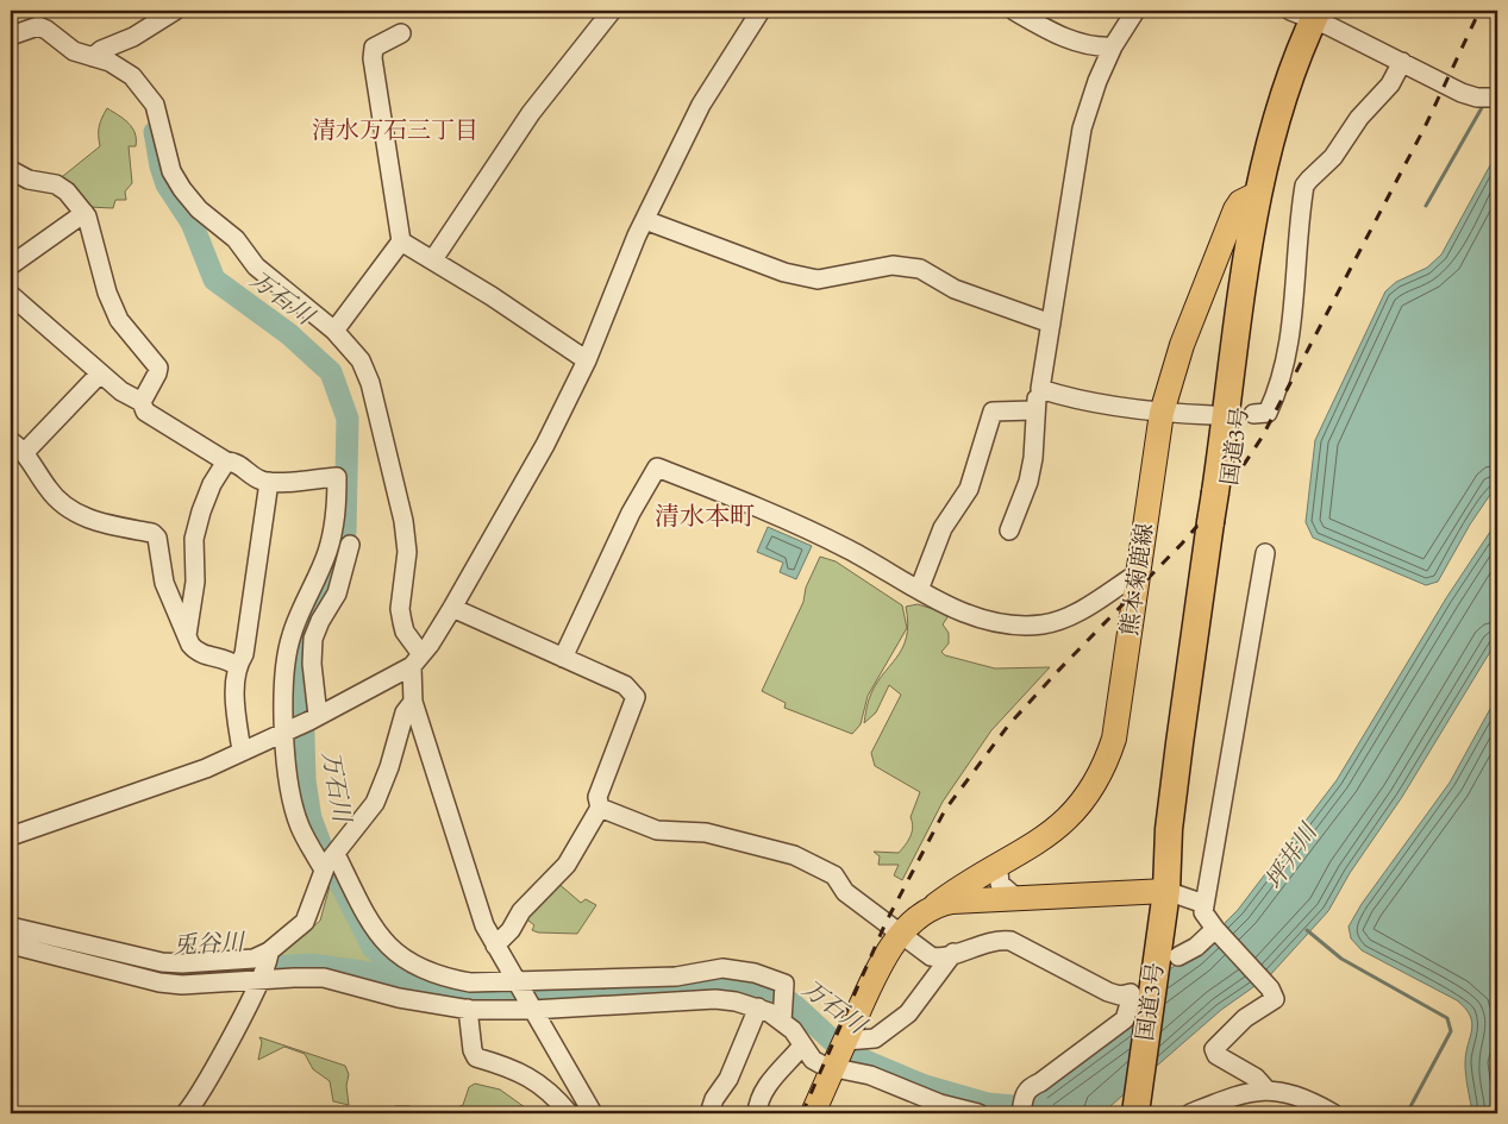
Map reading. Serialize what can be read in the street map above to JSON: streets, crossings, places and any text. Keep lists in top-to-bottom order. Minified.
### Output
{"streets":{"highway":["国道3号"],"main road":["熊本菊鹿線"]},"crossings":[["国道3号","熊本菊鹿線"]],"districts":["清水万石三丁目","清水本町"],"water":["万石川","坪井川","兎谷川"]}
